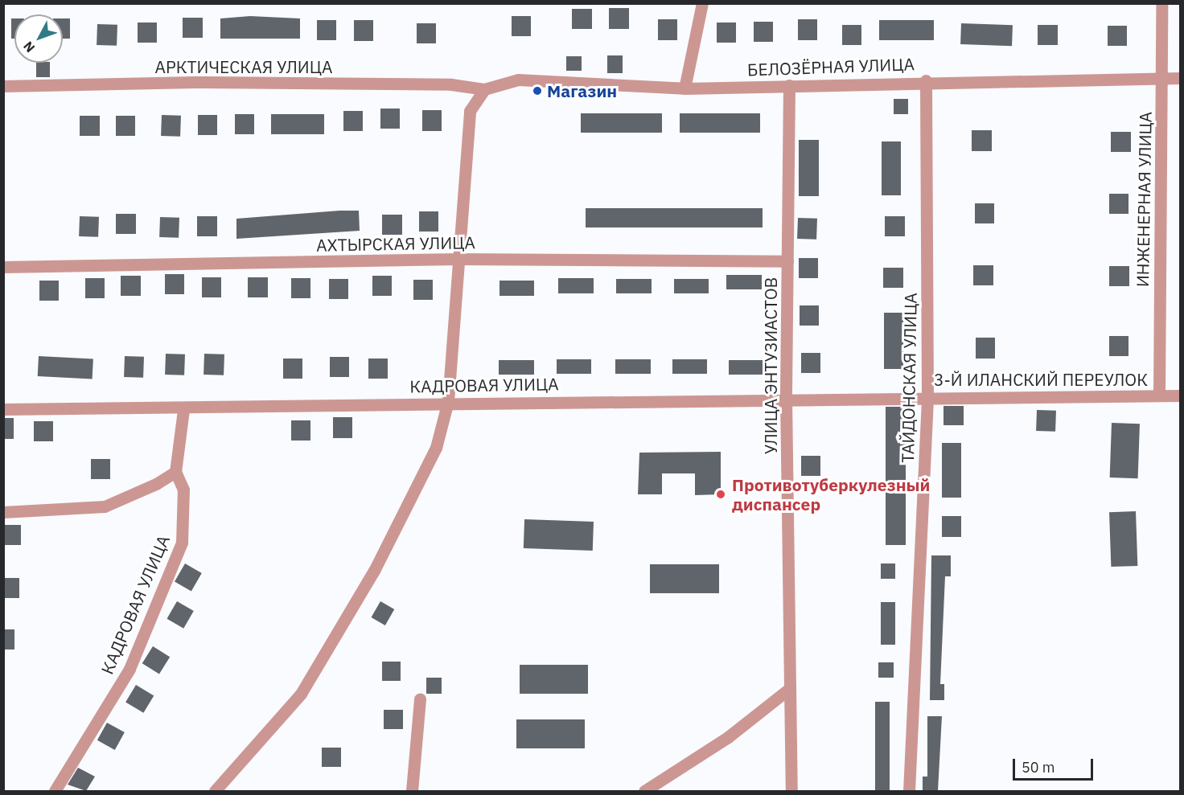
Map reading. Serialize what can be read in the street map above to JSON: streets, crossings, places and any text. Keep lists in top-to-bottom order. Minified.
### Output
{"streets":{"street":["АРКТИЧЕСКАЯ УЛИЦА","БЕЛОЗЁРНАЯ УЛИЦА","ИНЖЕНЕРНАЯ УЛИЦА","АХТЫРСКАЯ УЛИЦА","УЛИЦА ЭНТУЗИАСТОВ","ТАЙДОНСКАЯ УЛИЦА","3-Й ИЛАНСКИЙ ПЕРЕУЛОК","КАДРОВАЯ УЛИЦА"]},"crossings":[["АРКТИЧЕСКАЯ УЛИЦА","БЕЛОЗЁРНАЯ УЛИЦА"],["БЕЛОЗЁРНАЯ УЛИЦА","ИНЖЕНЕРНАЯ УЛИЦА"],["БЕЛОЗЁРНАЯ УЛИЦА","УЛИЦА ЭНТУЗИАСТОВ"],["БЕЛОЗЁРНАЯ УЛИЦА","ТАЙДОНСКАЯ УЛИЦА"],["ИНЖЕНЕРНАЯ УЛИЦА","3-Й ИЛАНСКИЙ ПЕРЕУЛОК"],["АХТЫРСКАЯ УЛИЦА","УЛИЦА ЭНТУЗИАСТОВ"],["УЛИЦА ЭНТУЗИАСТОВ","3-Й ИЛАНСКИЙ ПЕРЕУЛОК"],["УЛИЦА ЭНТУЗИАСТОВ","КАДРОВАЯ УЛИЦА"],["ТАЙДОНСКАЯ УЛИЦА","3-Й ИЛАНСКИЙ ПЕРЕУЛОК"],["3-Й ИЛАНСКИЙ ПЕРЕУЛОК","КАДРОВАЯ УЛИЦА"]],"places":["Магазин","Противотуберкулезный диспансер"],"scale_bar":"50 m","north":"bottom left"}
